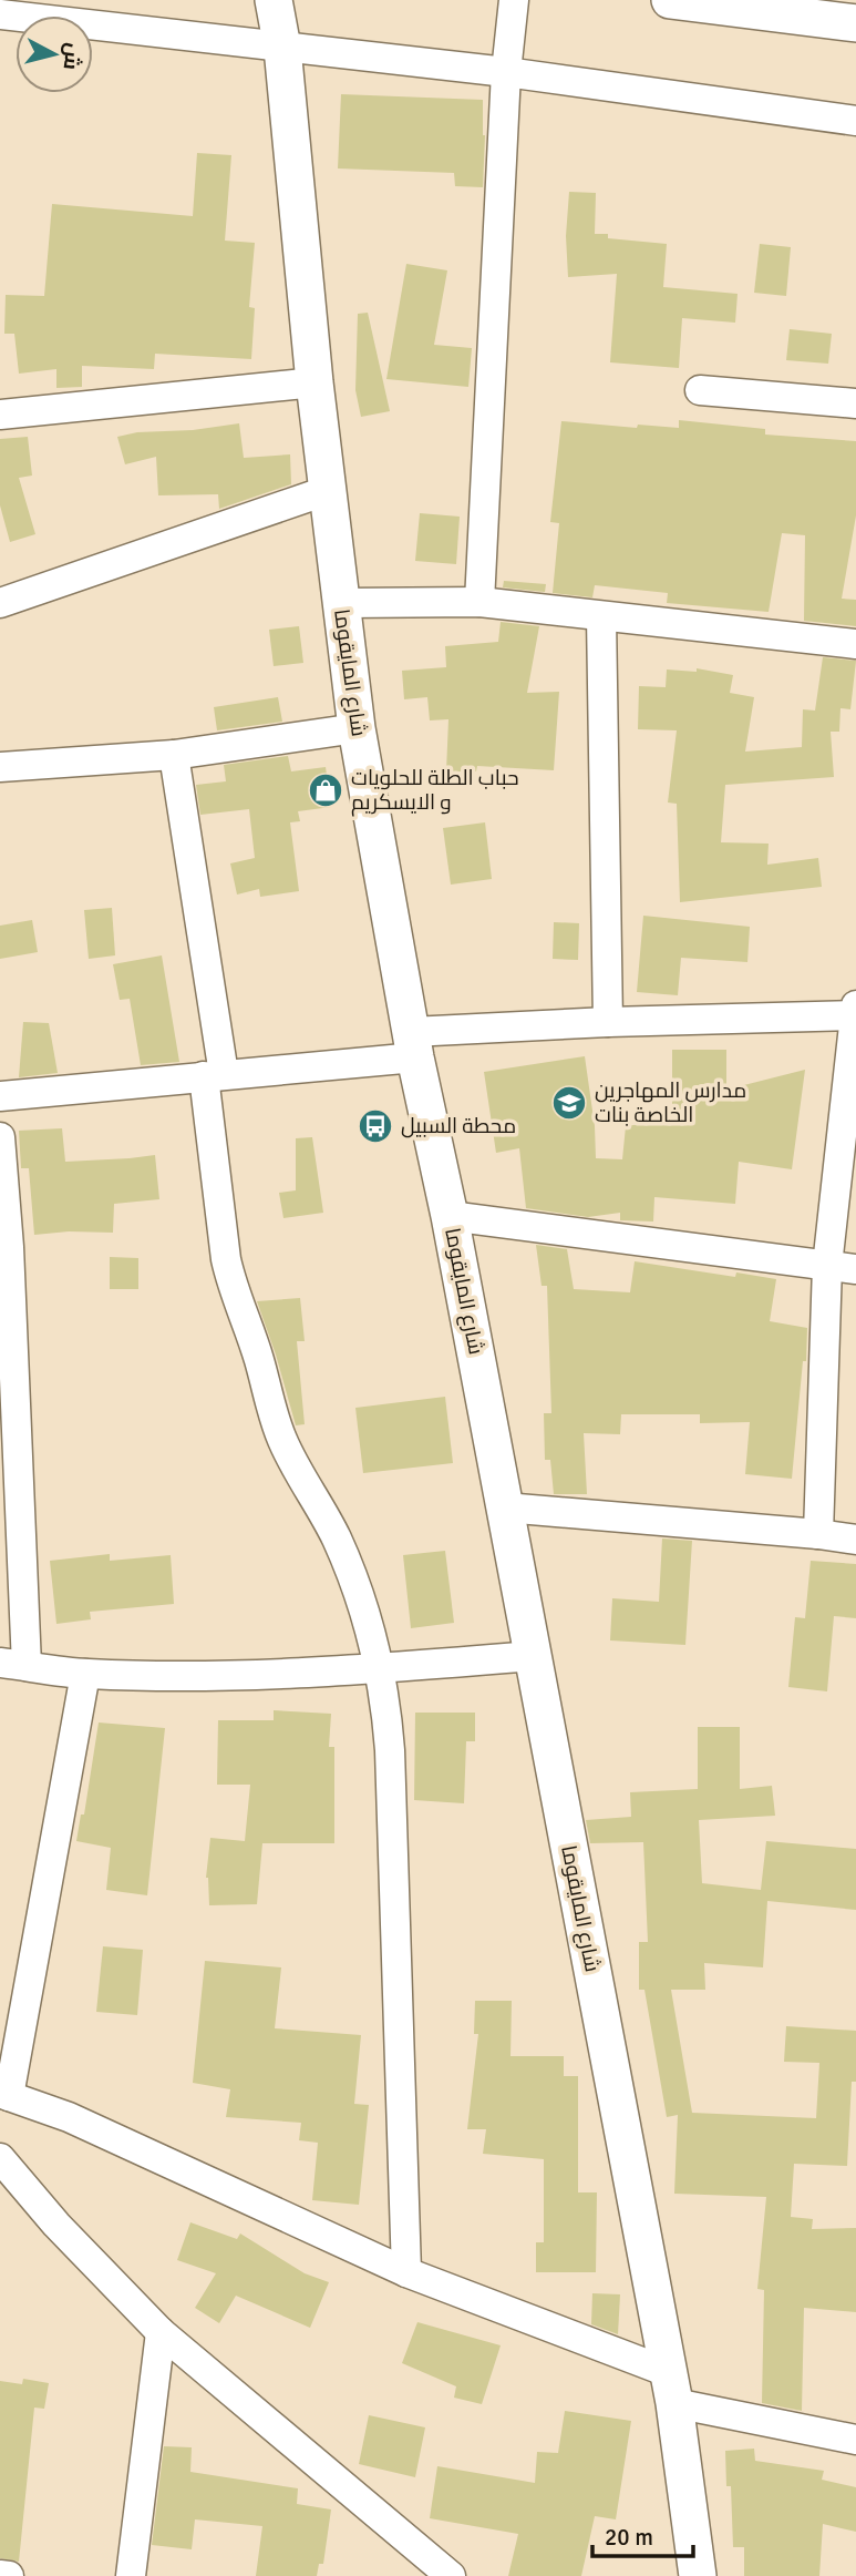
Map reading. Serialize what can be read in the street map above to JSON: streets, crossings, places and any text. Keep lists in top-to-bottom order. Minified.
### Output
{"streets":{"street":["شارع المايقوما"]},"places":{"shop":["حباب الطلة للحلويات و الايسكريم"],"school or university":["مدارس المهاجرين الخاصة بنات"],"bus stop":["محطة السبيل"]},"scale_bar":"20 m","north":"right"}
